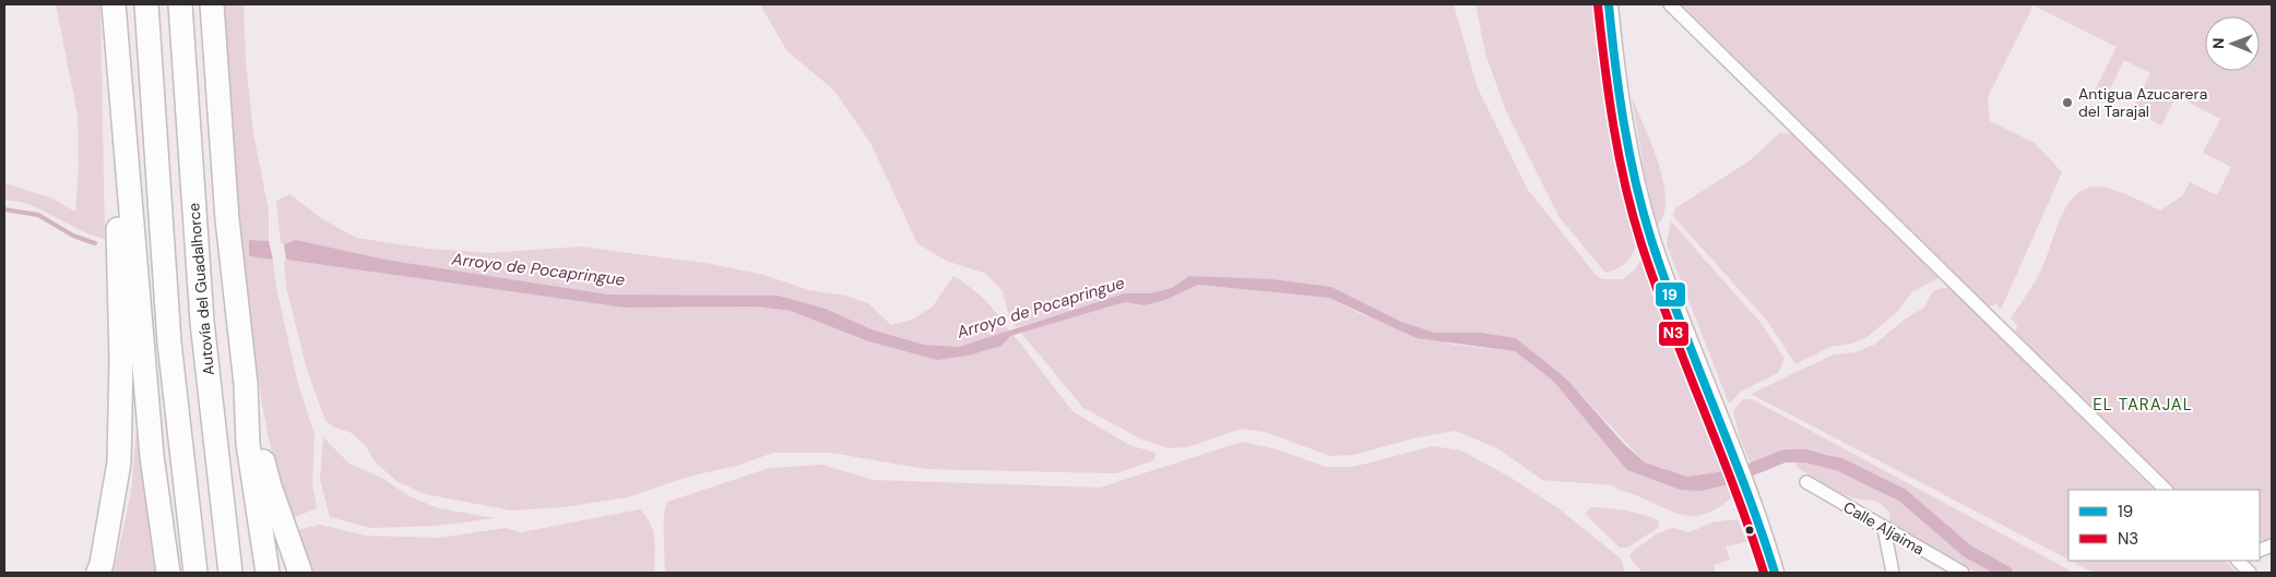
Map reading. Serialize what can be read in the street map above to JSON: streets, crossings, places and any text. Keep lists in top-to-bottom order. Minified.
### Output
{"streets":{"highway":["Autovía del Guadalhorce"],"street":["Calle Aljaima"]},"districts":["EL TARAJAL"],"water":["Arroyo de Pocapringue"],"places":["Antigua Azucarera del Tarajal"],"lines":["transit line 19","transit line N3"],"legend":["19","N3"],"north":"left"}
